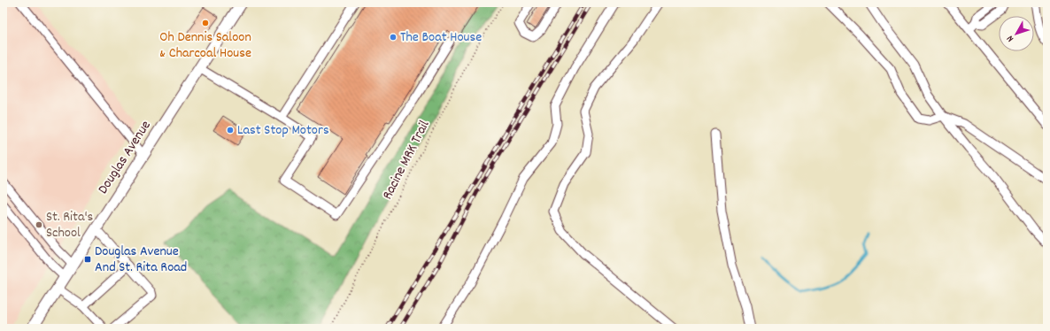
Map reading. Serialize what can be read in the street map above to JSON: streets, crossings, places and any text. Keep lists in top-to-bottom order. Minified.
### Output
{"streets":{"main road":["Douglas Avenue"],"path":["Racine MRK Trail"]},"places":{"other":["Oh Dennis Saloon & Charcoal House","The Boat House","Last Stop Motors","St. Rita's School"],"transit":["Douglas Avenue And St. Rita Road"]},"north":"bottom left"}
